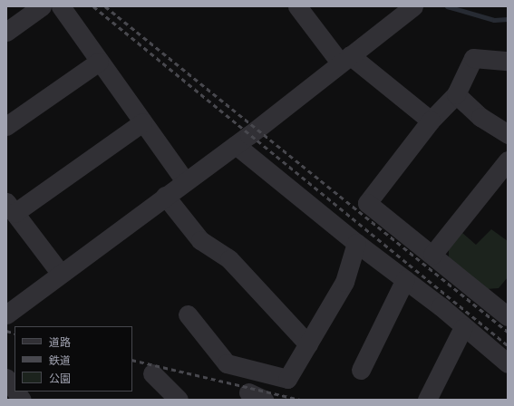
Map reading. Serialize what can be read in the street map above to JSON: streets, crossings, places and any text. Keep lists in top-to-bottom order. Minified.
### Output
{"legend":["道路","鉄道","公園"]}
